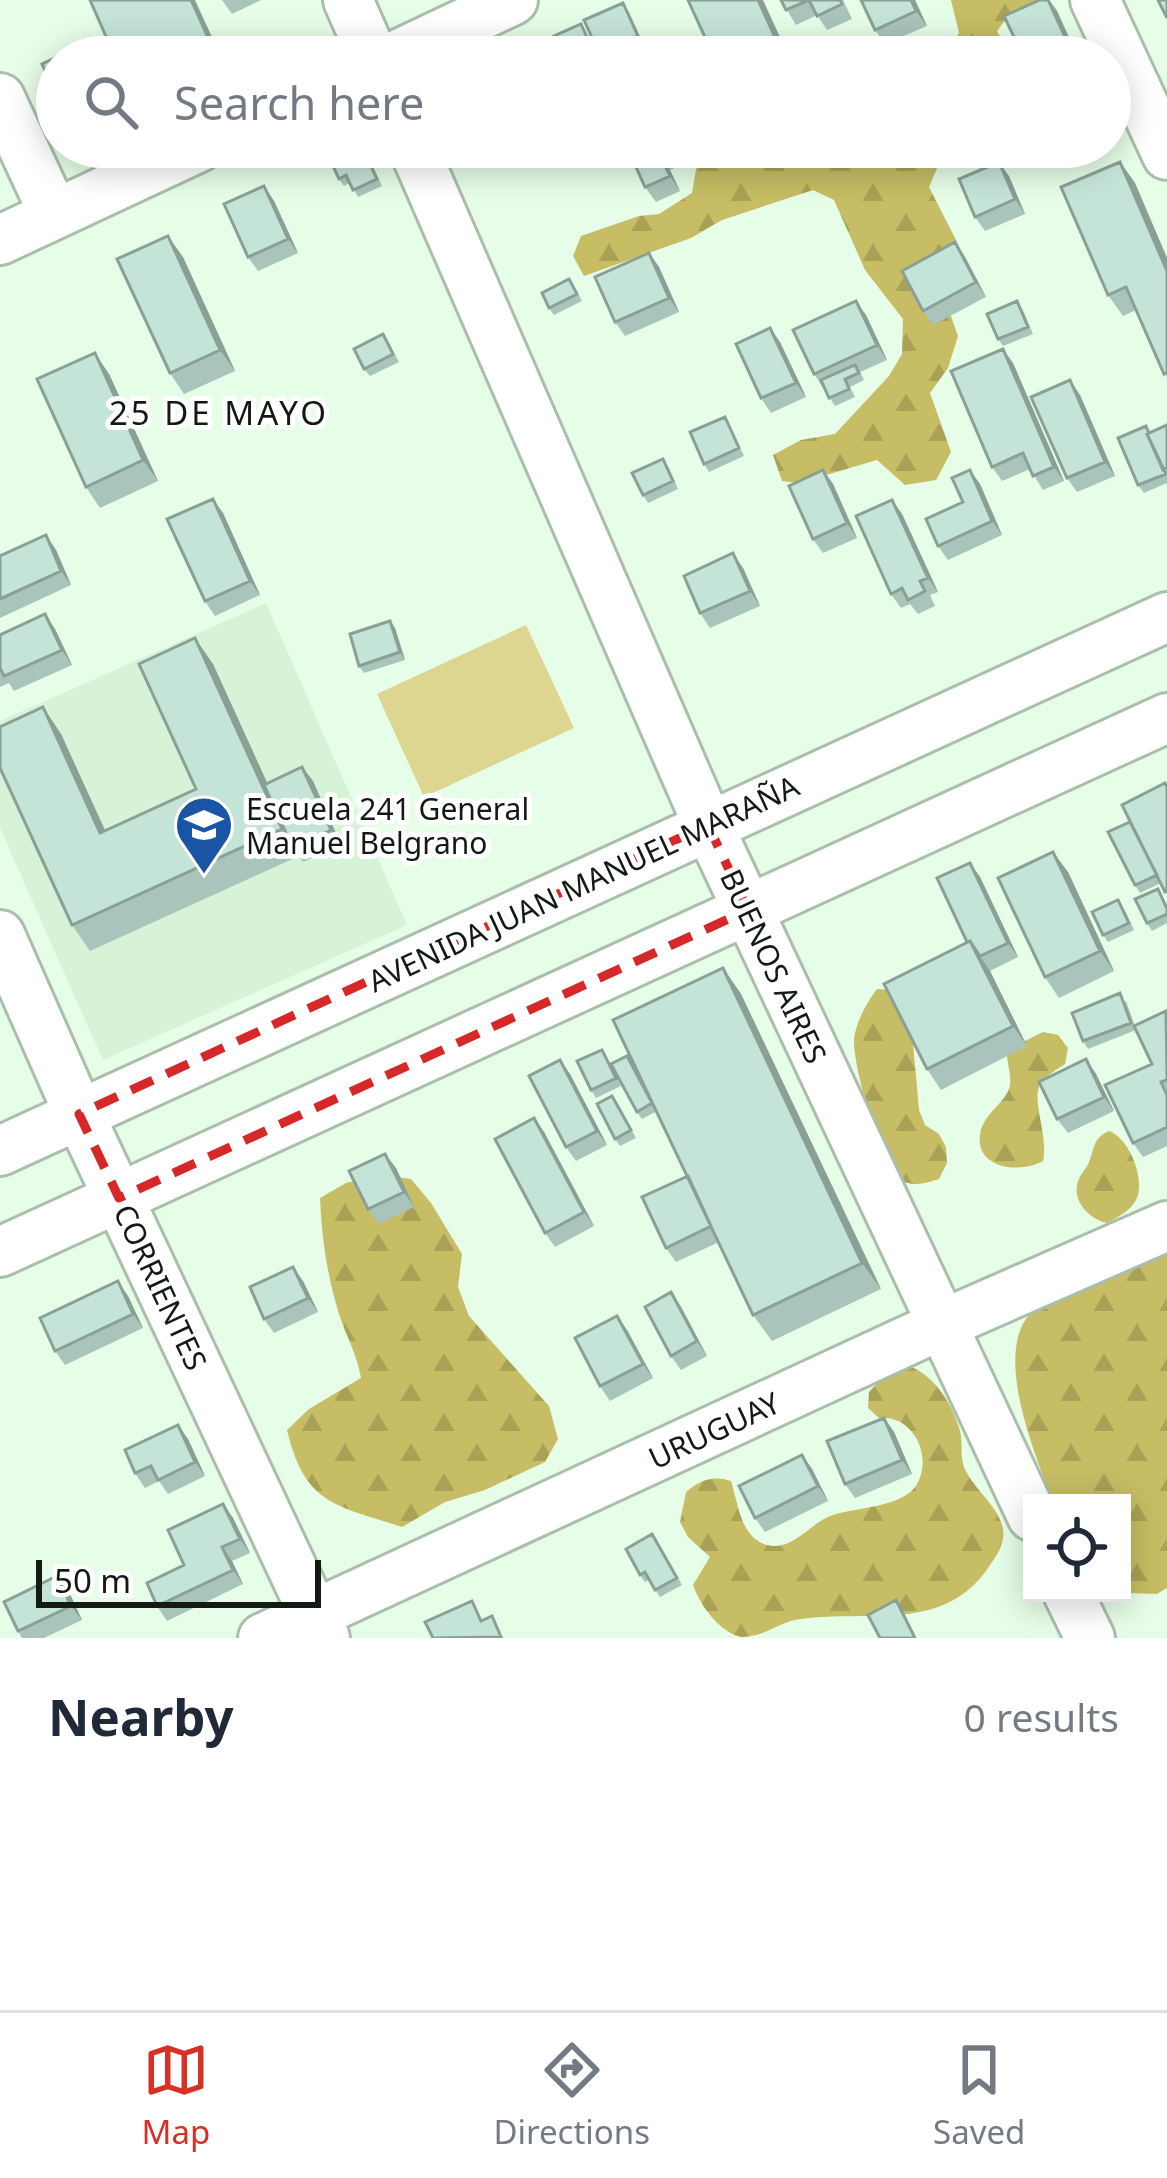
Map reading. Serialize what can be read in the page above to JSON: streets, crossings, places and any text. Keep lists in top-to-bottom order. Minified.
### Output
{"streets":{"street":["AVENIDA JUAN MANUEL MARAÑA","BUENOS AIRES","CORRIENTES","URUGUAY"]},"crossings":[["AVENIDA JUAN MANUEL MARAÑA","BUENOS AIRES"],["AVENIDA JUAN MANUEL MARAÑA","CORRIENTES"],["BUENOS AIRES","URUGUAY"],["CORRIENTES","URUGUAY"]],"districts":["25 DE MAYO"],"places":{"school or university":["Escuela 241 General Manuel Belgrano"]},"scale_bar":"50 m","page":{"search":"Search here","scale":"50 m","heading":["Nearby","0 results"],"nav":["Map","Directions","Saved"]}}
